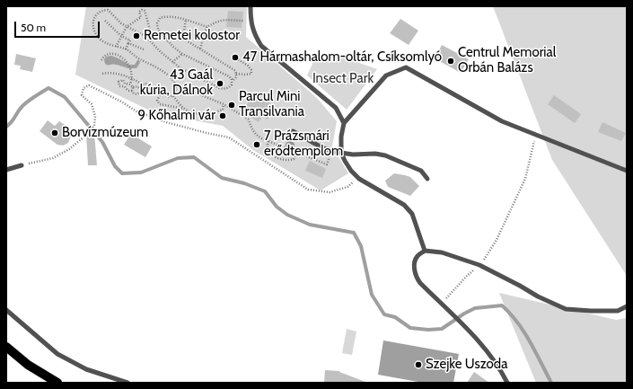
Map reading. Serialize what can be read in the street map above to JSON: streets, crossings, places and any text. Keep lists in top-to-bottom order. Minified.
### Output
{"parks":["Insect Park"],"places":["Remetei kolostor","47 Hármashalom-oltár, Csíksomlyó","Centrul Memorial Orbán Balázs","43 Gaál kúria, Dálnok","Parcul Mini Transilvania","9 Kőhalmi vár","Borvízmúzeum","7 Prázsmári erődtemplom","Szejke Uszoda"],"scale_bar":"50 m"}
